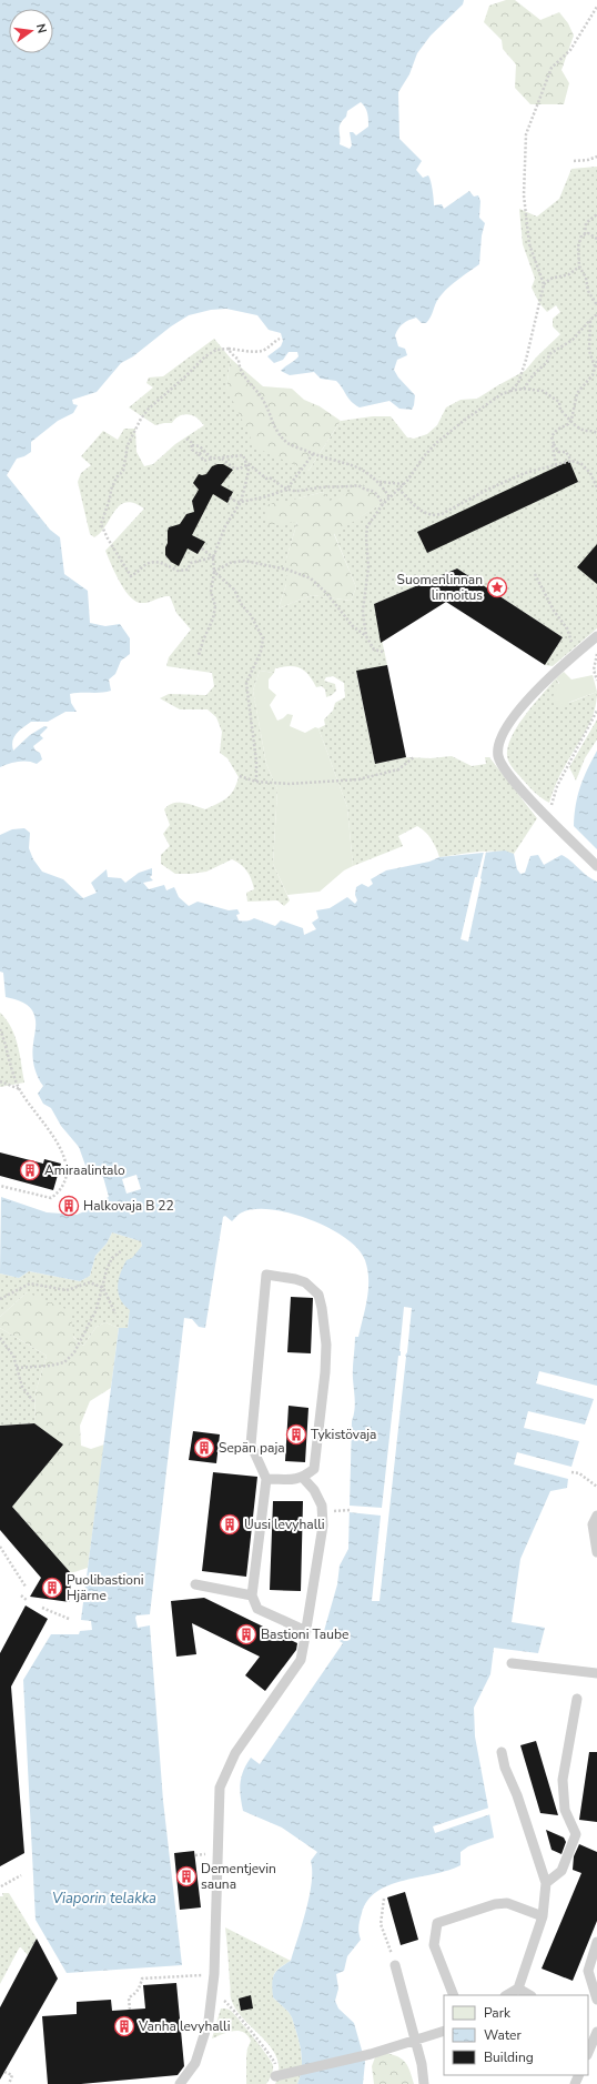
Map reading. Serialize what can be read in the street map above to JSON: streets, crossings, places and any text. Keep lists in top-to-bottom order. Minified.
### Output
{"water":["Viaporin telakka"],"places":{"place":["Suomenlinnan linnoitus"],"building":["Amiraalintalo","Halkovaja B 22","Tykistövaja","Sepän paja","Uusi levyhalli","Puolibastioni Hjärne","Bastioni Taube","Dementjevin sauna","Vanha levyhalli"]},"legend":["Park","Water","Building"],"north":"right"}
